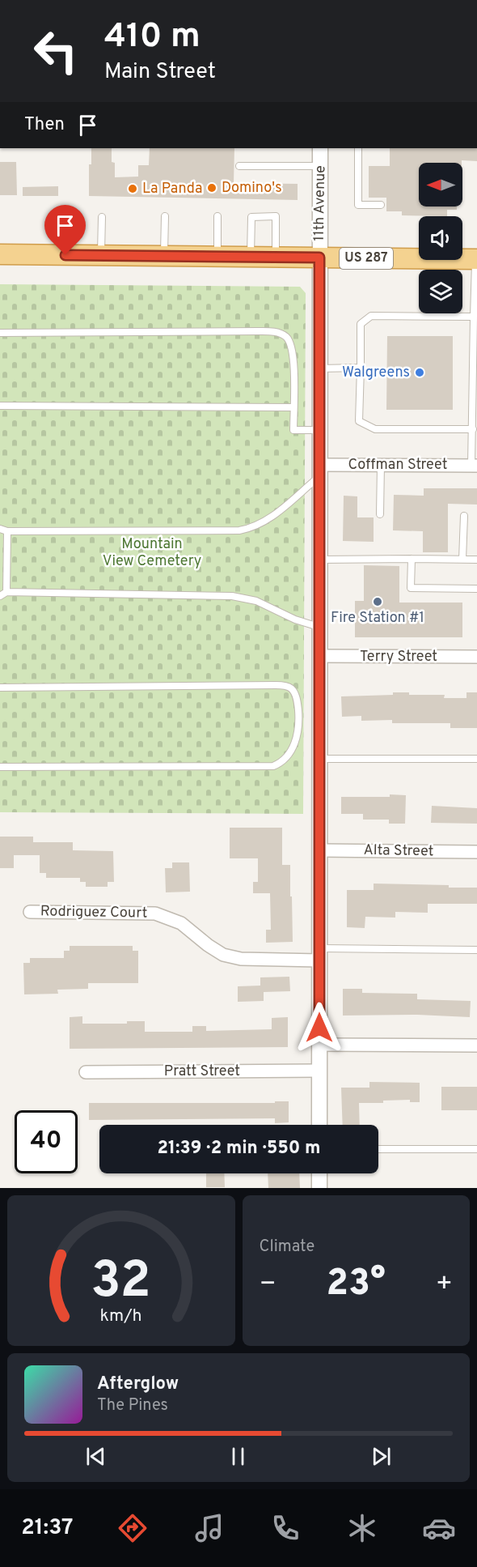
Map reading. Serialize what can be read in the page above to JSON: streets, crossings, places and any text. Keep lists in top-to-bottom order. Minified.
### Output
{"streets":{"highway":["US 287"],"street":["11th Avenue","Coffman Street","Terry Street","Alta Street","Rodriguez Court","Pratt Street"]},"crossings":[["11th Avenue","US 287"],["11th Avenue","Coffman Street"],["11th Avenue","Terry Street"],["11th Avenue","Alta Street"],["11th Avenue","Rodriguez Court"],["11th Avenue","Pratt Street"]],"parks":["Mountain View Cemetery"],"places":["Domino's","La Panda","Walgreens","Fire Station #1"],"north":"left","page":{"turn":["410 m","Main Street"],"then":"Then","limit":"40","trip":"21:39 · 2 min · 550 m","tile":"Climate","heat":["−","23°","+"],"song":["Afterglow","The Pines"],"tabs":"21:37","gauge":["32","km/h"]}}
